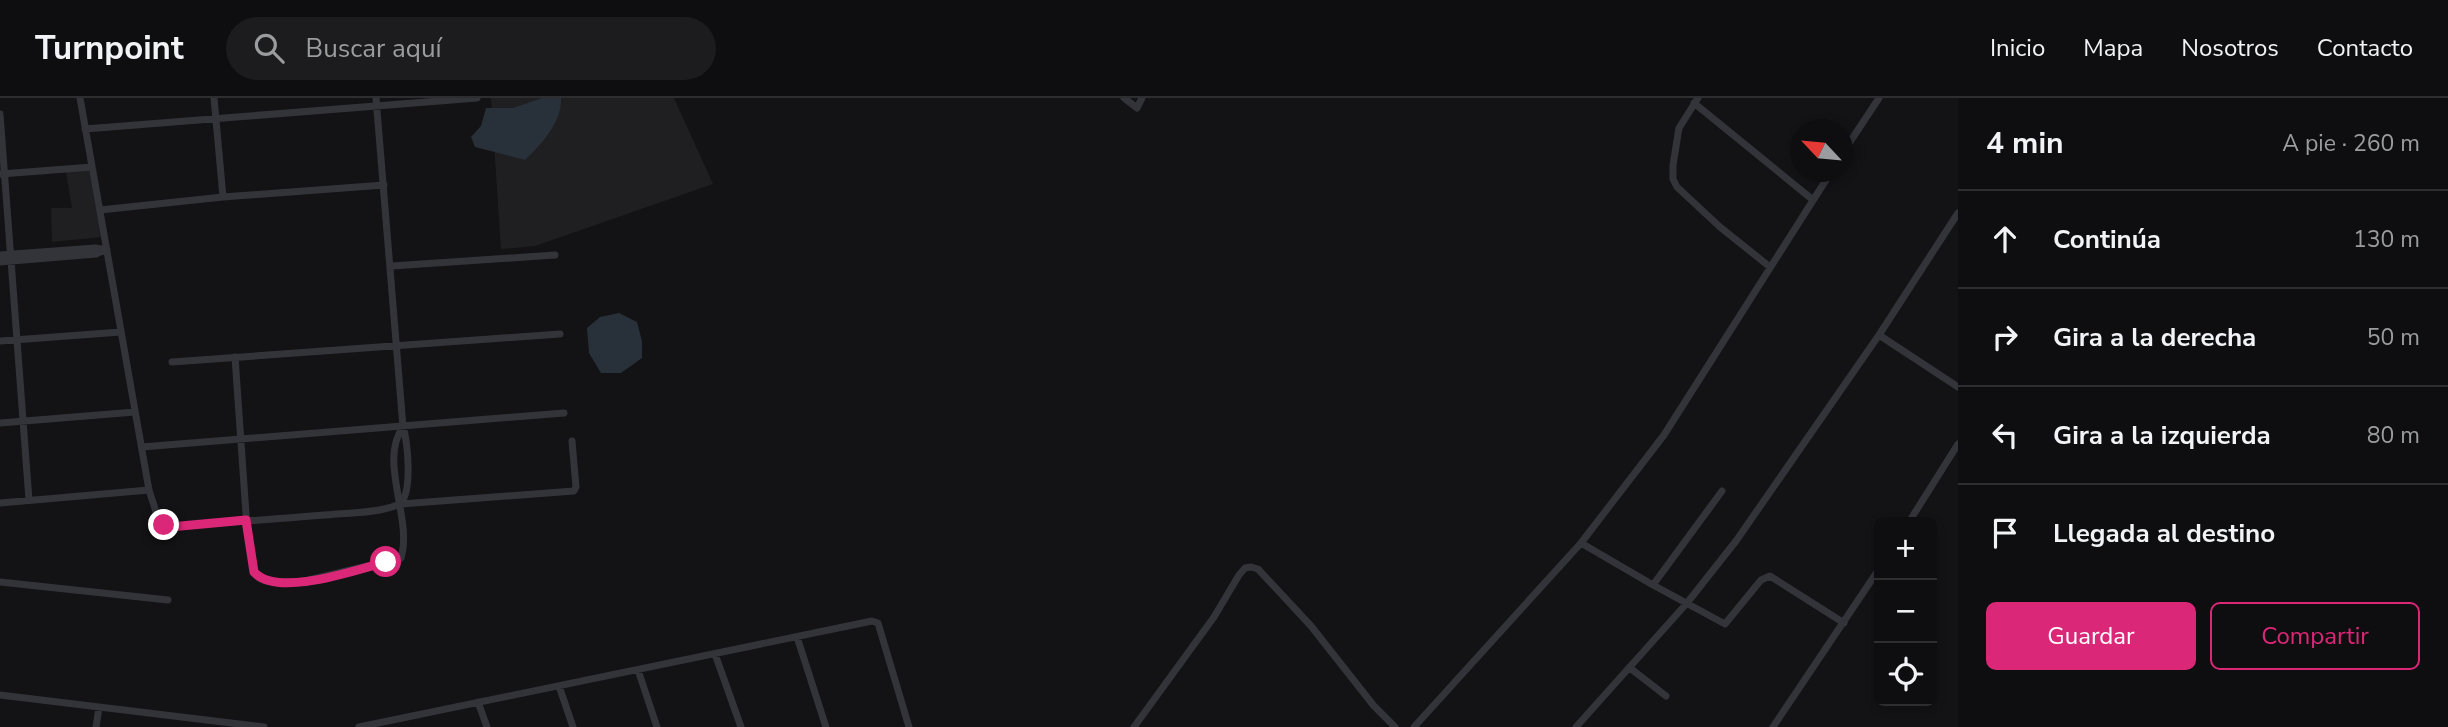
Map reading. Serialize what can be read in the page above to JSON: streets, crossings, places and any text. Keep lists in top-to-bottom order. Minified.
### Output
{"north":"top left","page":{"header":"Turnpoint","search":"Buscar aquí","nav":["Inicio","Mapa","Nosotros","Contacto"],"heading":["4 min","A pie · 260 m"],"list":[["Continúa","130 m"],["Gira a la derecha","50 m"],["Gira a la izquierda","80 m"],"Llegada al destino"],"map_buttons":["+","−"],"buttons":["Guardar","Compartir"]}}
